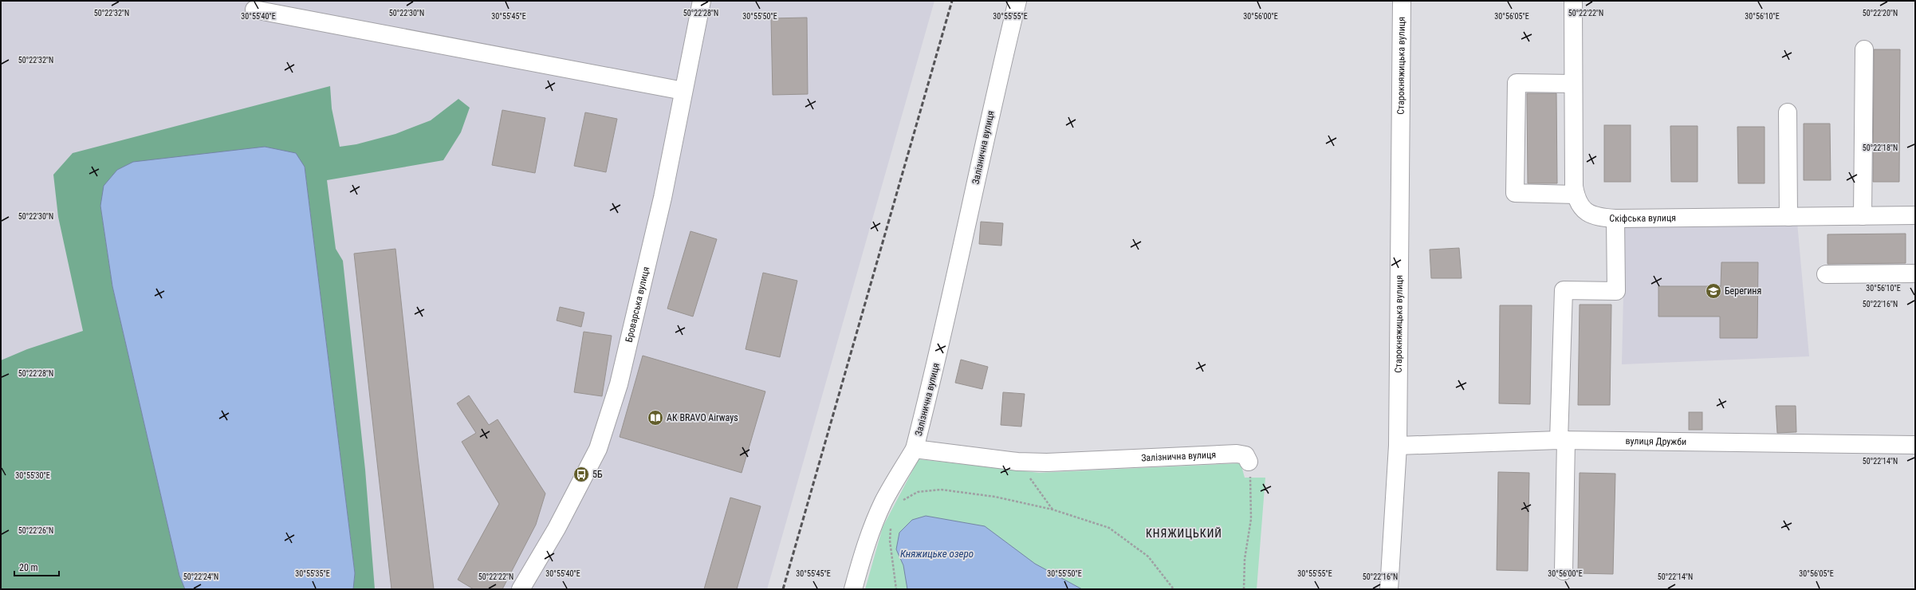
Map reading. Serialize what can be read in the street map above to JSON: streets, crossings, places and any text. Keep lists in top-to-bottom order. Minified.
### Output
{"streets":{"street":["Старокняжицька вулиця","Залізнична вулиця","Скіфська вулиця","Броварська вулиця","вулиця Дружби"]},"crossings":[["Старокняжицька вулиця","вулиця Дружби"]],"districts":["КНЯЖИЦЬКИЙ"],"water":["Княжицьке озеро"],"places":{"school or university":["Берегиня"],"library":["АК BRAVO Airways"],"bus stop":["5Б"]},"scale_bar":"20 m","coordinates":["50°22'32\"N","50°22'30\"N","50°22'28\"N","50°22'22\"N","50°22'20\"N","30°55'40\"E","30°55'45\"E","30°55'50\"E","30°55'55\"E","30°56'00\"E","30°56'05\"E","30°56'10\"E","50°22'18\"N","50°22'16\"N","50°22'14\"N","30°55'30\"E","50°22'26\"N","30°55'35\"E","50°22'24\"N"]}
